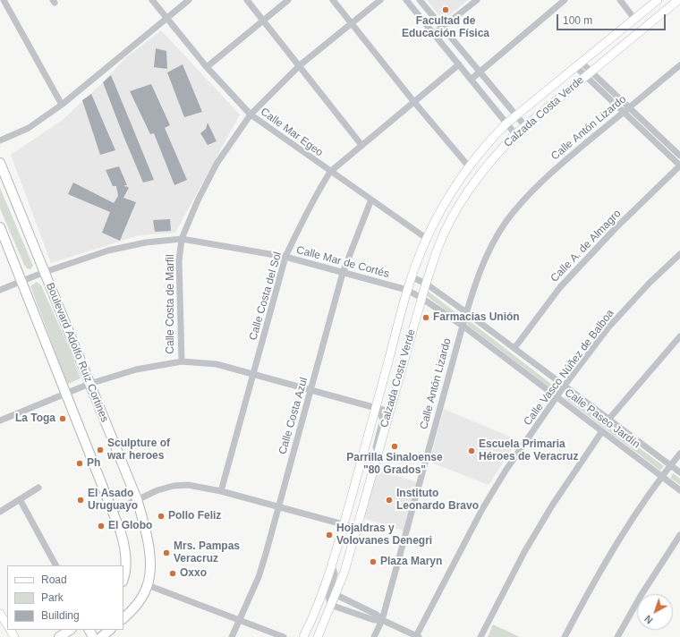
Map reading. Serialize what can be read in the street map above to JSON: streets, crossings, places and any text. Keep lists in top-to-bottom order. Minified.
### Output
{"streets":{"main road":["Calzada Costa Verde","Boulevard Adolfo Ruiz Cortines"],"street":["Calle Antón Lizardo","Calle Mar Egeo","Calle A. de Almagro","Calle Mar de Cortés","Calle Costa del Sol","Calle Costa de Marfil","Calle Vasco Núñez de Balboa","Calle Costa Azul","Calle Paseo Jardín"]},"crossings":[["Calzada Costa Verde","Calle Mar Egeo"],["Calzada Costa Verde","Calle Mar de Cortés"],["Calzada Costa Verde","Calle Paseo Jardín"],["Calle Antón Lizardo","Calle Paseo Jardín"],["Calle Mar Egeo","Calle Costa del Sol"],["Calle Mar Egeo","Calle Costa de Marfil"],["Calle Mar Egeo","Calle Costa Azul"],["Calle A. de Almagro","Calle Paseo Jardín"],["Calle Mar de Cortés","Calle Costa del Sol"],["Calle Mar de Cortés","Calle Costa de Marfil"],["Calle Mar de Cortés","Boulevard Adolfo Ruiz Cortines"],["Calle Mar de Cortés","Calle Costa Azul"],["Calle Mar de Cortés","Calle Paseo Jardín"],["Calle Vasco Núñez de Balboa","Calle Paseo Jardín"]],"places":["Facultad de Educación Física","Farmacias Unión","La Toga","Parrilla Sinaloense \"80 Grados\"","Sculpture of war heroes","Escuela Primaria Héroes de Veracruz","Ph","El Asado Uruguayo","Instituto Leonardo Bravo","Pollo Feliz","El Globo","Hojaldras y Volovanes Denegri","Mrs. Pampas Veracruz","Plaza Maryn","Oxxo"],"legend":["Road","Park","Building"],"scale_bar":"100 m","north":"bottom left"}
